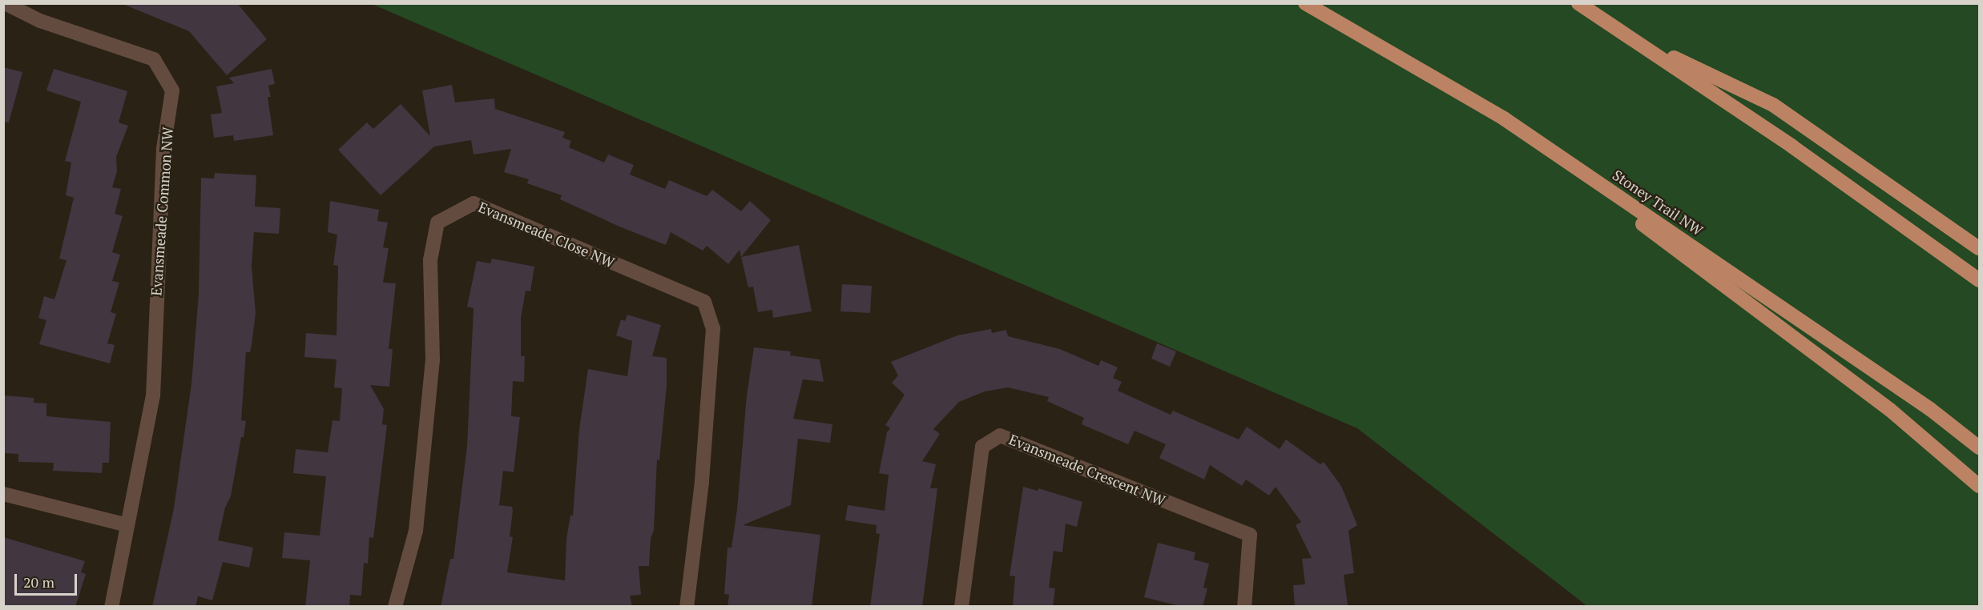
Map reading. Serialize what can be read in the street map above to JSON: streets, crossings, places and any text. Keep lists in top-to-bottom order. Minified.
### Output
{"streets":{"highway":["Stoney Trail NW"],"street":["Evansmeade Common NW","Evansmeade Close NW","Evansmeade Crescent NW"]},"scale_bar":"20 m"}
